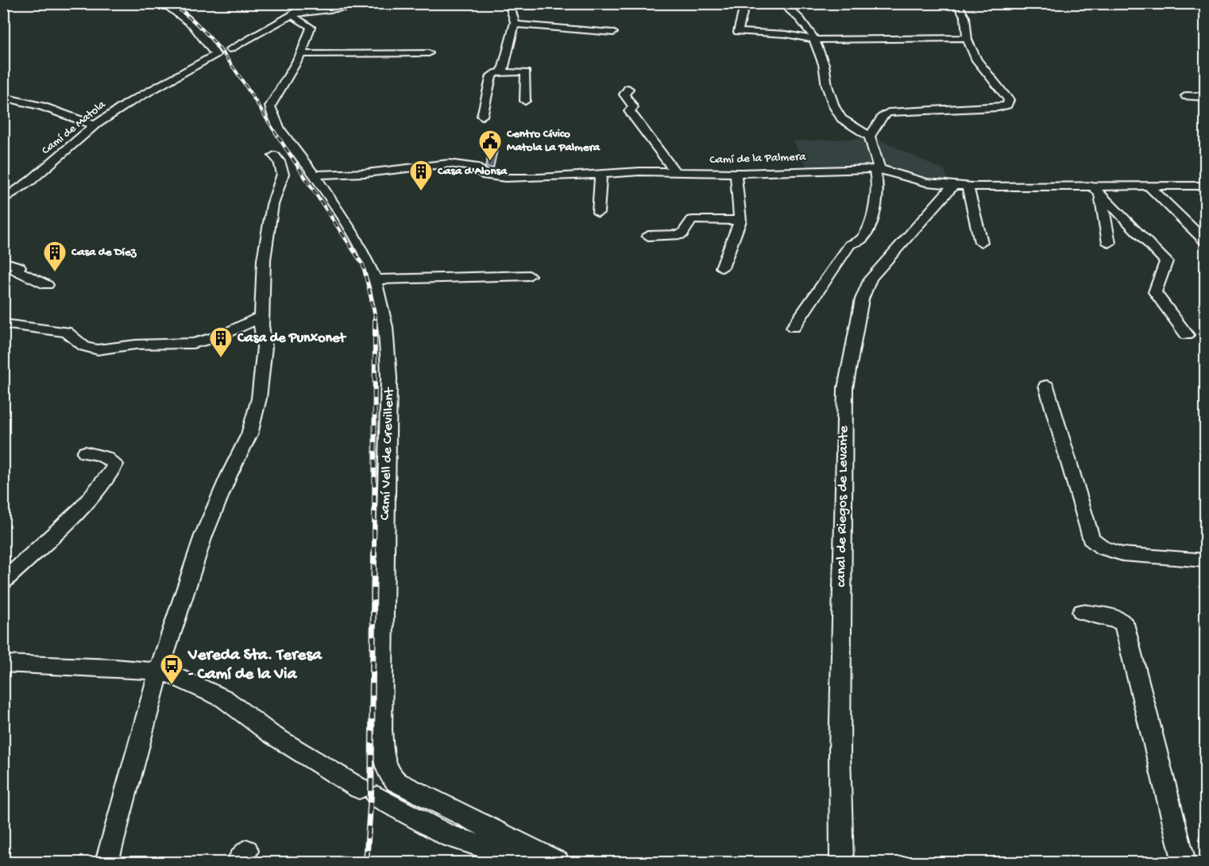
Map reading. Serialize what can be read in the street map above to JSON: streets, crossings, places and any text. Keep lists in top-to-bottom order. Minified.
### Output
{"streets":{"street":["Camí de Matola","Camí de la Palmera","Camí Vell de Crevillent","canal de Riegos de Levante"]},"crossings":[["Camí de la Palmera","Camí Vell de Crevillent"],["Camí de la Palmera","canal de Riegos de Levante"]],"places":{"public building":["Centro Cívico Matola La Palmera"],"building":["Casa d'Alonsa","Casa de Díez","Casa de Punxonet"],"bus stop":["Vereda Sta. Teresa - Camí de la Via"]}}
